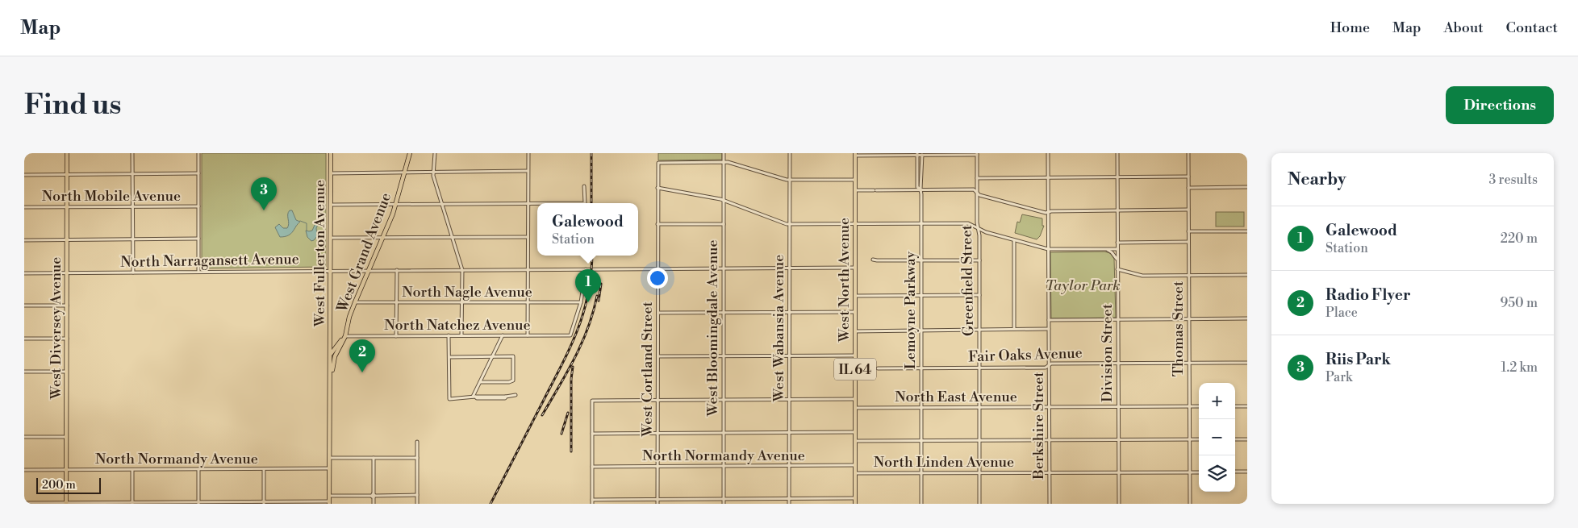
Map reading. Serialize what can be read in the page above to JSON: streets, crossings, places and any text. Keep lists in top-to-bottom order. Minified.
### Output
{"streets":{"main road":["West Grand Avenue","West Fullerton Avenue","West North Avenue","West Diversey Avenue","IL 64"],"street":["North Mobile Avenue","North Narragansett Avenue","Greenfield Street","North Nagle Avenue","Lemoyne Parkway","North Natchez Avenue","West Bloomingdale Avenue","West Wabansia Avenue","Thomas Street","Division Street","Fair Oaks Avenue","West Cortland Street","North East Avenue","Berkshire Street","North Normandy Avenue","North Linden Avenue"]},"crossings":[["North Mobile Avenue","West Diversey Avenue"],["West Grand Avenue","West Fullerton Avenue"],["West Grand Avenue","North Narragansett Avenue"],["West Grand Avenue","North Nagle Avenue"],["West Grand Avenue","North Natchez Avenue"],["West Grand Avenue","North Normandy Avenue"],["West Fullerton Avenue","North Narragansett Avenue"],["North Narragansett Avenue","West North Avenue"],["North Narragansett Avenue","West Diversey Avenue"],["North Narragansett Avenue","West Bloomingdale Avenue"],["North Narragansett Avenue","West Wabansia Avenue"],["North Narragansett Avenue","West Cortland Street"],["West North Avenue","North East Avenue"],["West North Avenue","North Normandy Avenue"],["West North Avenue","North Linden Avenue"],["Greenfield Street","Fair Oaks Avenue"],["Greenfield Street","North East Avenue"],["Greenfield Street","North Linden Avenue"],["North Nagle Avenue","North Natchez Avenue"],["Lemoyne Parkway","Fair Oaks Avenue"],["Lemoyne Parkway","North East Avenue"],["Lemoyne Parkway","North Linden Avenue"],["West Diversey Avenue","North Normandy Avenue"],["West Bloomingdale Avenue","West Cortland Street"],["West Bloomingdale Avenue","North Normandy Avenue"],["West Wabansia Avenue","North Normandy Avenue"],["Thomas Street","Fair Oaks Avenue"],["Thomas Street","North East Avenue"],["Thomas Street","North Linden Avenue"],["Division Street","Fair Oaks Avenue"],["Division Street","North East Avenue"],["Division Street","North Linden Avenue"],["Fair Oaks Avenue","Berkshire Street"],["West Cortland Street","North Normandy Avenue"],["North East Avenue","Berkshire Street"],["Berkshire Street","North Linden Avenue"]],"parks":["Taylor Park"],"scale_bar":"200 m","page":{"header":"Map","nav":["Home","Map","About","Contact"],"buttons":"Directions","title":"Find us","heading":["Nearby","3 results"],"pins":["3","1","2"],"popup":["Galewood","Station"],"list":[{"mark":"1","name":"Galewood","note":"Station","value":"220 m"},{"mark":"2","name":"Radio Flyer","note":"Place","value":"950 m"},{"mark":"3","name":"Riis Park","note":"Park","value":"1.2 km"}],"map_buttons":["+","−"],"scale":"200 m"}}
